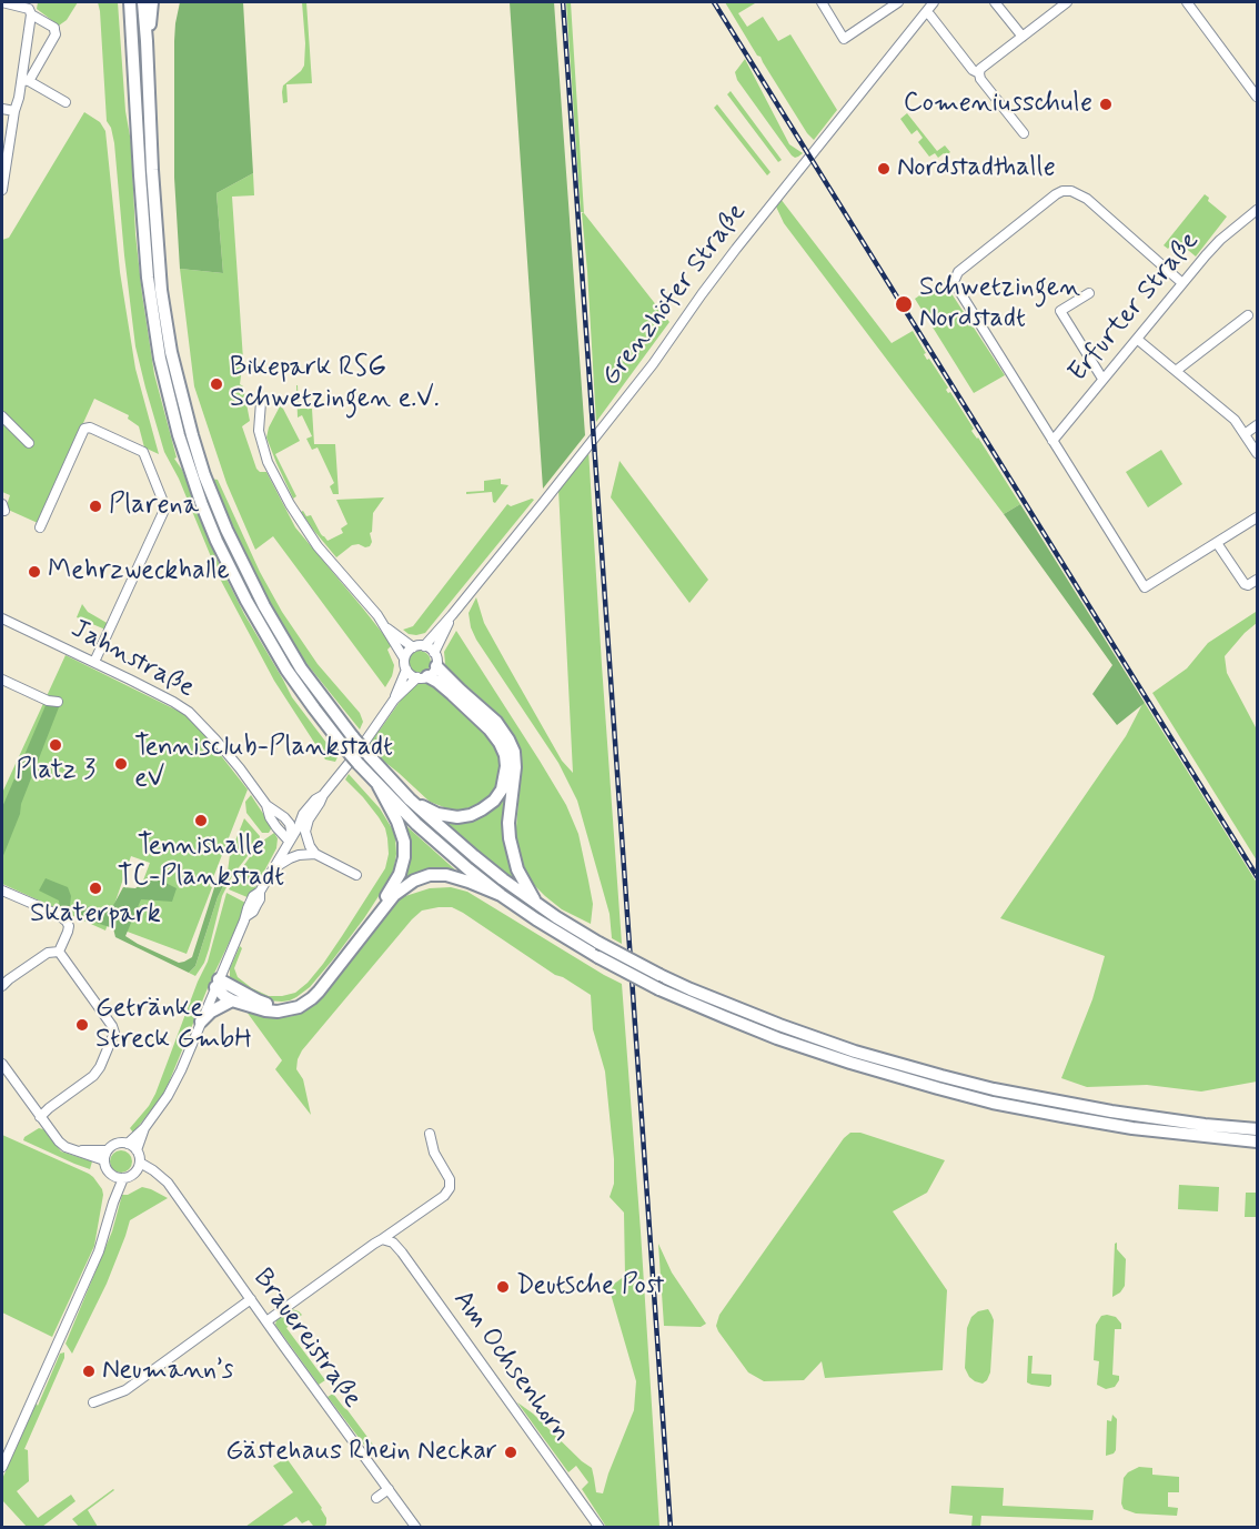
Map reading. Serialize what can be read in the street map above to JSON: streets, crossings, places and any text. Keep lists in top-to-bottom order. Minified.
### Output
{"streets":{"street":["Grenzhöfer Straße","Erfurter Straße","Jahnstraße","Brauereistraße","Am Ochsenhorn"]},"places":["Comeniusschule","Nordstadthalle","Schwetzingen Nordstadt","Bikepark RSG Schwetzingen e.V.","Plarena","Mehrzweckhalle","Platz 3","Tennisclub-Plankstadt eV","Tennishalle TC-Plankstadt","Skaterpark","Getränke Streck GmbH","Deutsche Post","Neumann’s","Gästehaus Rhein Neckar"]}
